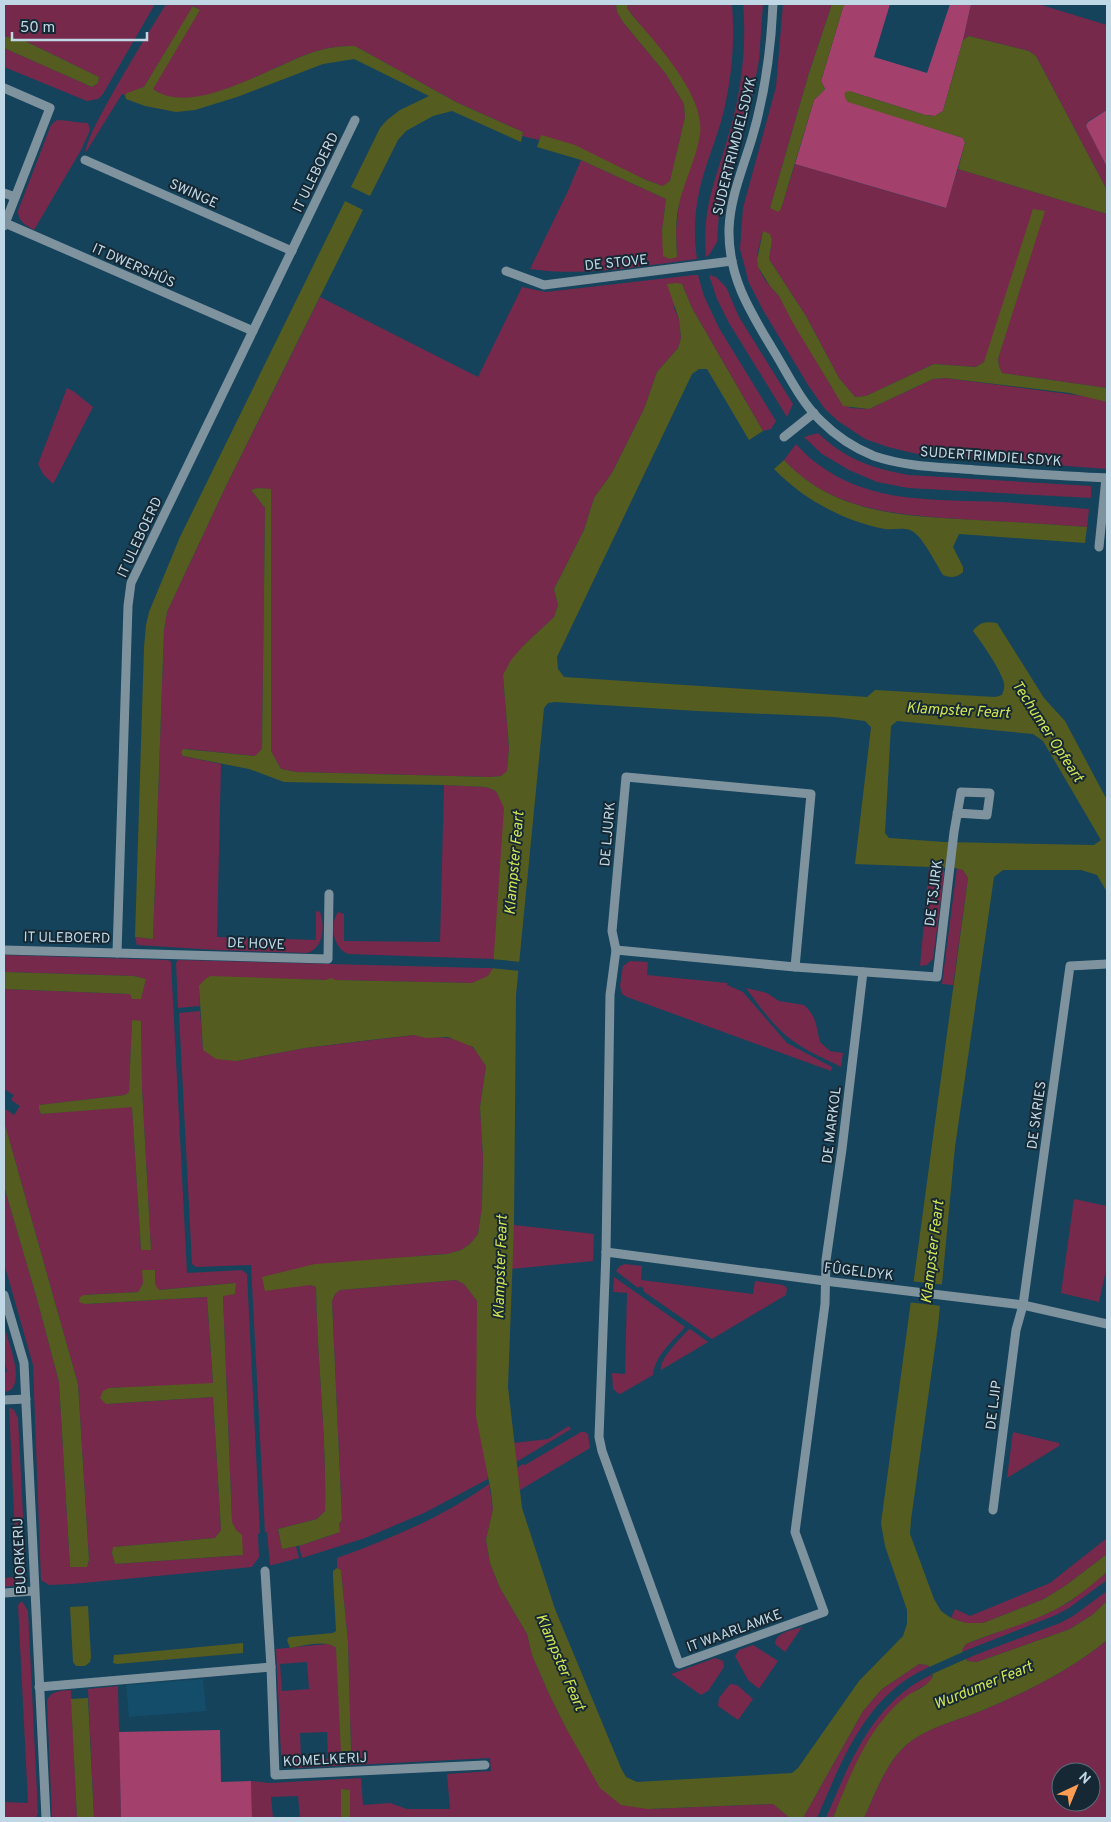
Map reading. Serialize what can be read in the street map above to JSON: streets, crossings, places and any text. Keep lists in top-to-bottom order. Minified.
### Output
{"streets":{"street":["SUDERTRIMDIELSDYK","IT ULEBOERD","SWINGE","DE STOVE","IT DWERSHÛS","DE LJURK","DE TSJIRK","DE HOVE","DE SKRIES","DE MARKOL","FÛGELDYK","DE LJIP","BUORKERIJ","IT WAARLAMKE","KOMELKERIJ"]},"crossings":[["SUDERTRIMDIELSDYK","DE STOVE"],["IT ULEBOERD","SWINGE"],["IT ULEBOERD","IT DWERSHÛS"],["IT ULEBOERD","DE HOVE"],["DE LJURK","FÛGELDYK"],["DE LJURK","IT WAARLAMKE"],["DE TSJIRK","DE MARKOL"],["DE SKRIES","FÛGELDYK"],["DE SKRIES","DE LJIP"],["DE MARKOL","FÛGELDYK"],["DE MARKOL","IT WAARLAMKE"],["FÛGELDYK","DE LJIP"],["FÛGELDYK","IT WAARLAMKE"]],"water":["Klampster Feart","Techumer Opfeart","Wurdumer Feart"],"scale_bar":"50 m","north":"top right"}
